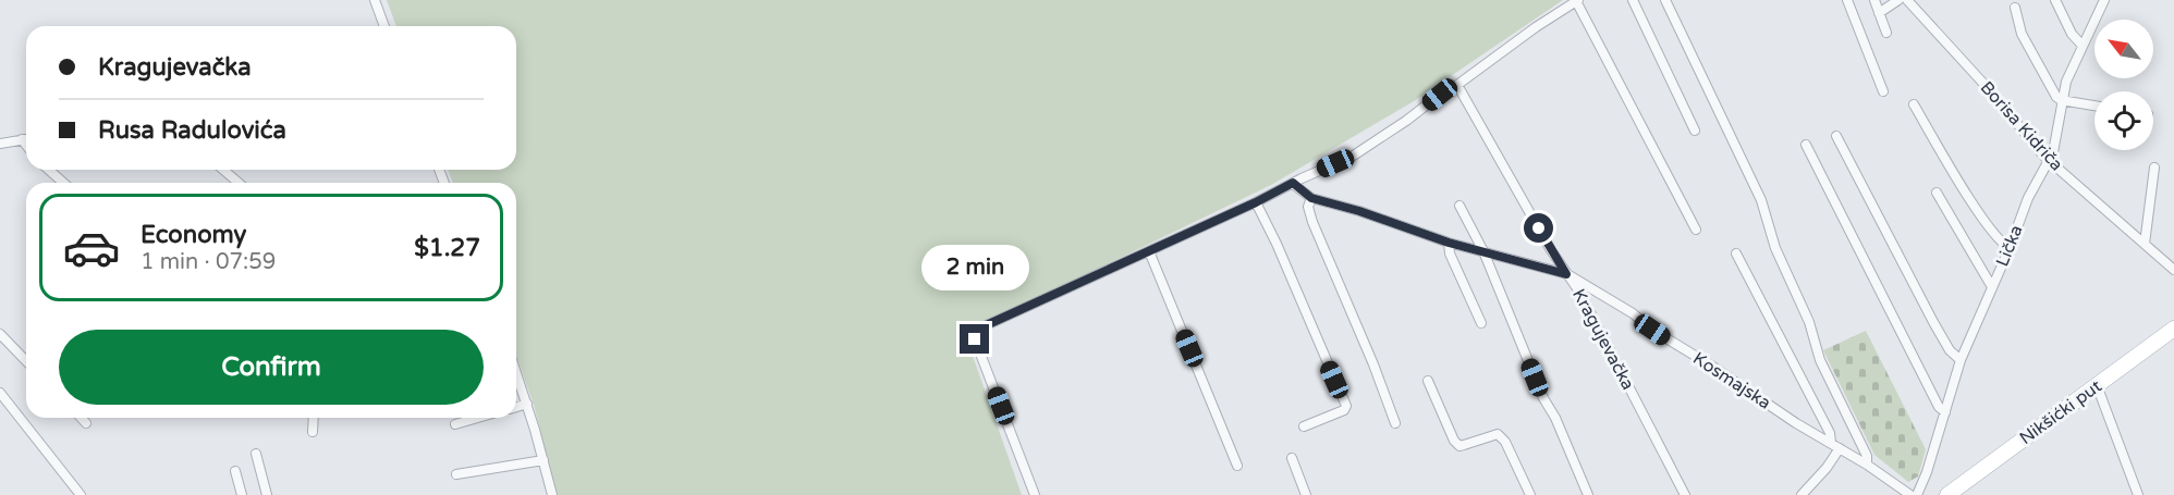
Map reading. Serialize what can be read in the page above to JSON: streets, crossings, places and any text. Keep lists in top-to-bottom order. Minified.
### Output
{"streets":{"main road":["Nikšićki put"],"street":["Borisa Kidriča","Lička","Kragujevačka","Kosmajska"]},"crossings":[["Borisa Kidriča","Lička"],["Kragujevačka","Kosmajska"]],"north":"top left","page":{"banner":["Kragujevačka","Rusa Radulovića"],"list":[{"name":"Economy","note":"1 min · 07:59","value":"$1.27"}],"bubble":"2 min","buttons":"Confirm"}}
